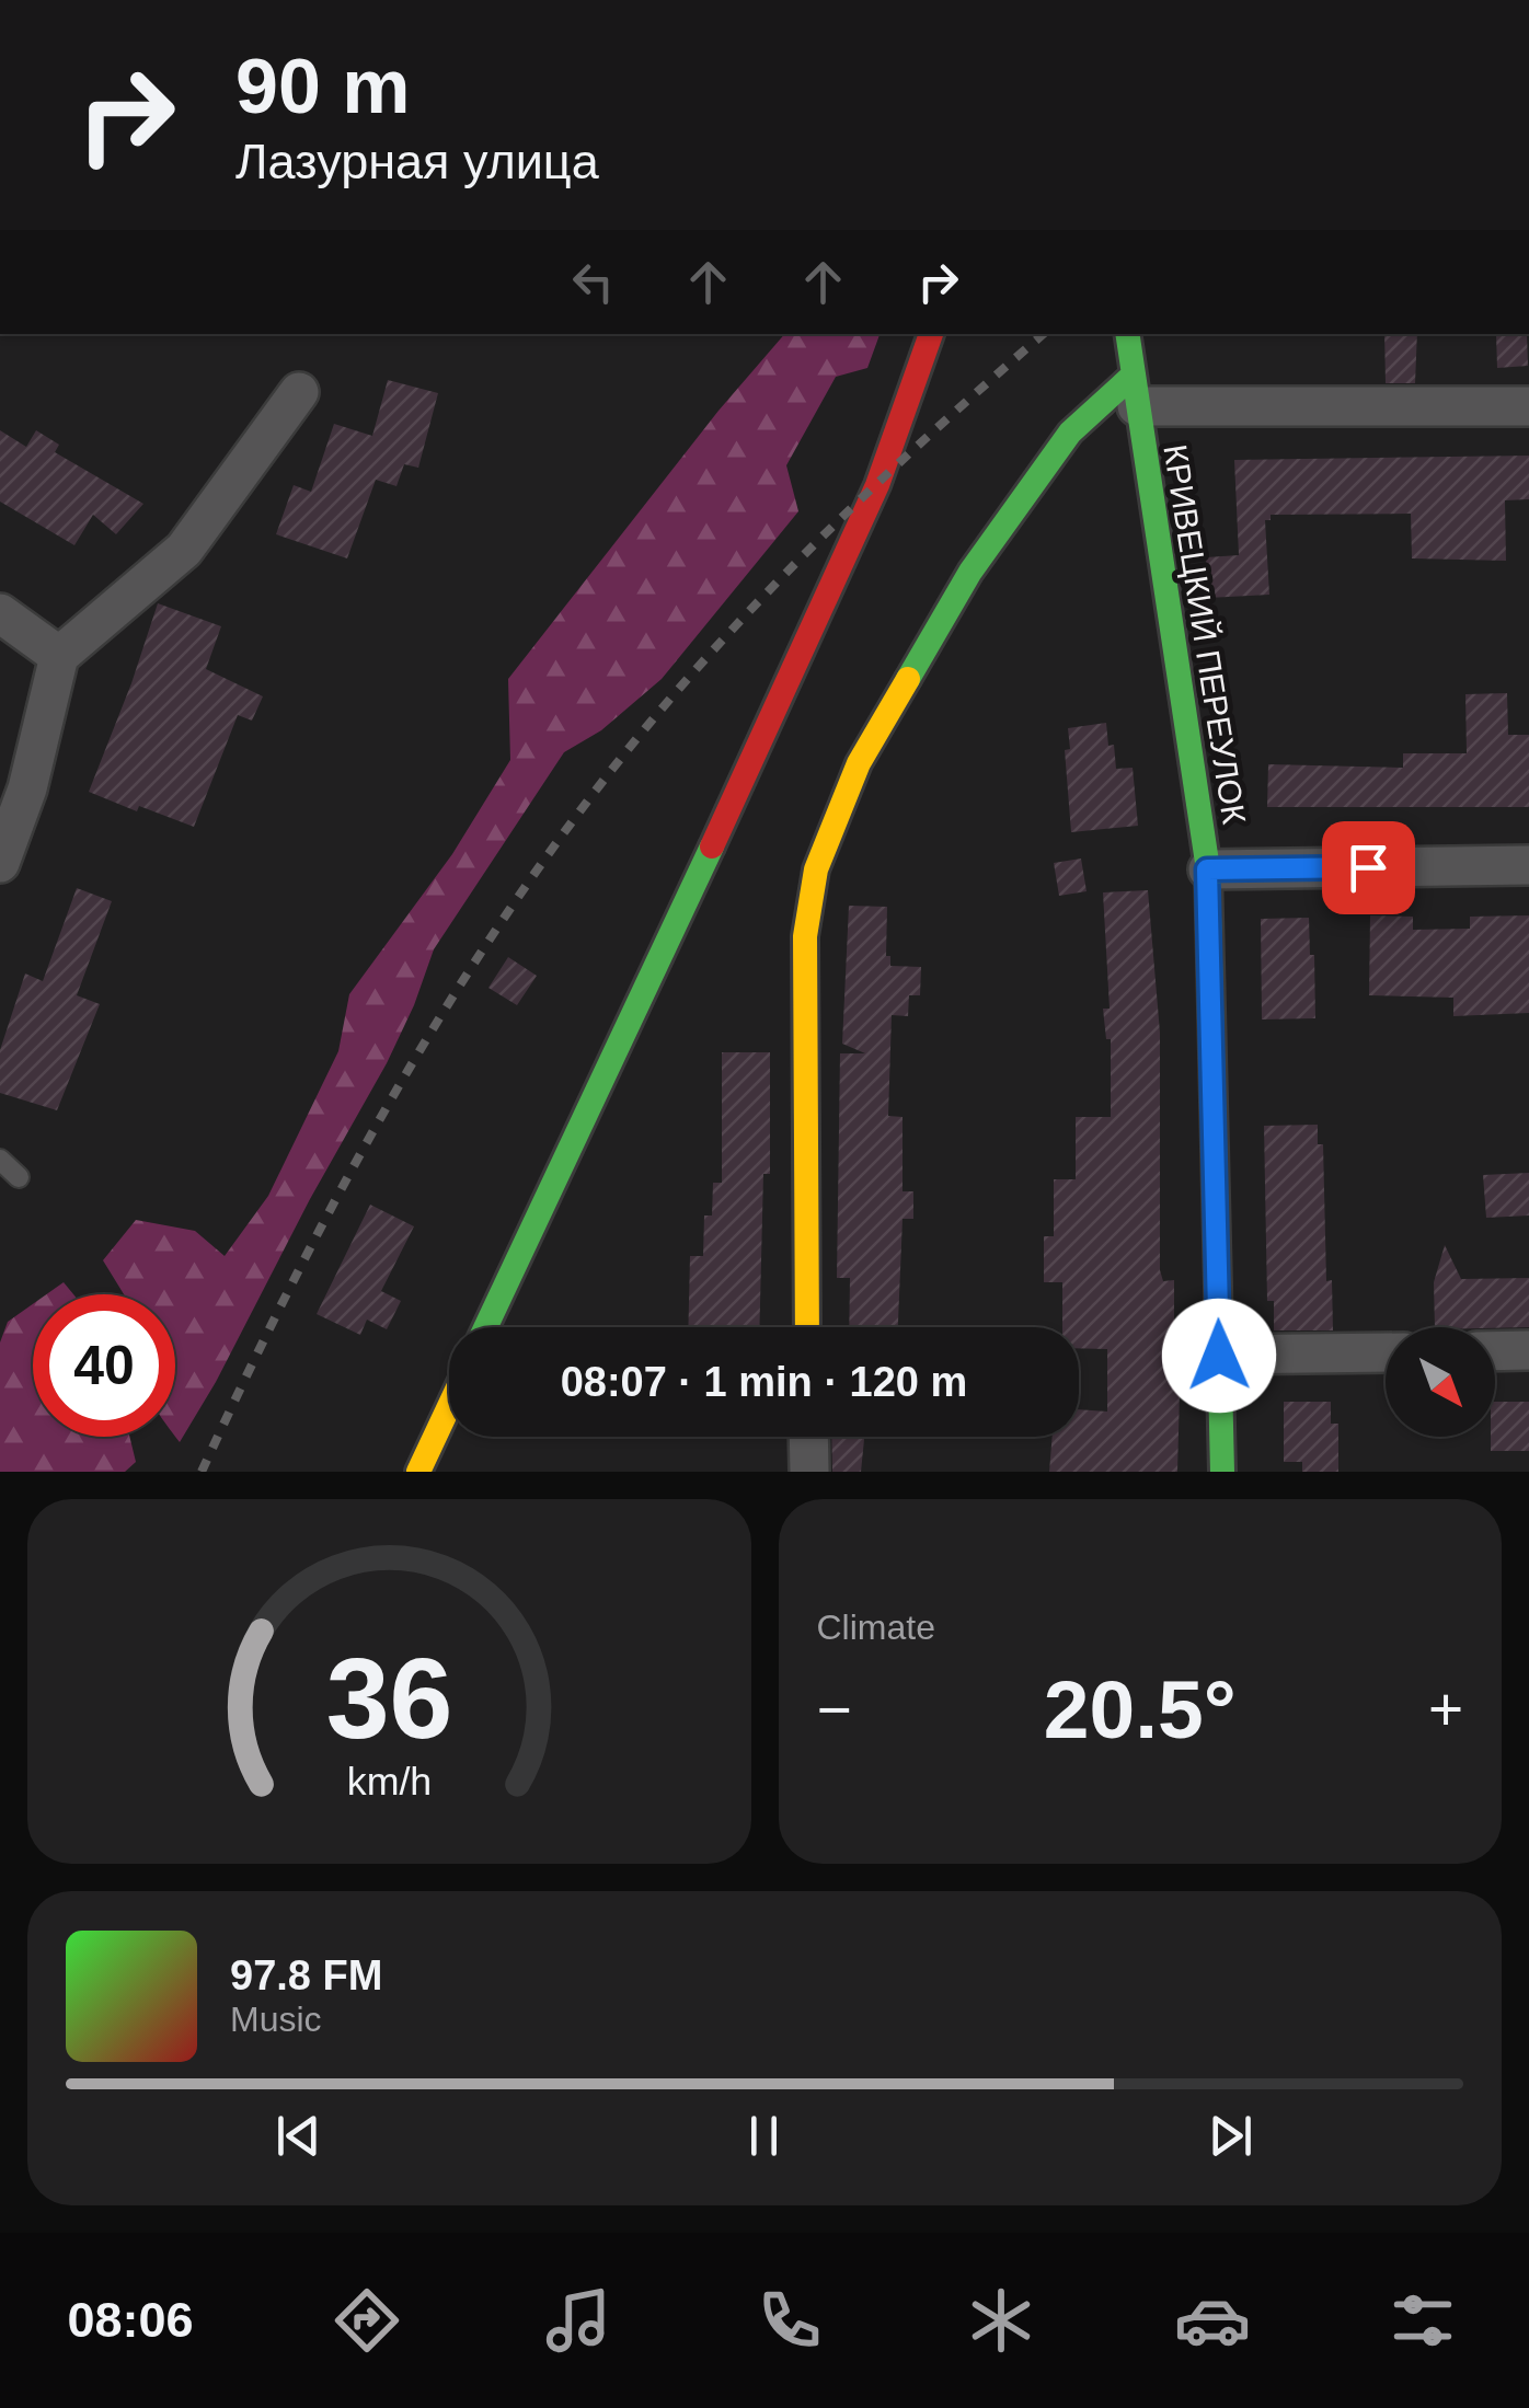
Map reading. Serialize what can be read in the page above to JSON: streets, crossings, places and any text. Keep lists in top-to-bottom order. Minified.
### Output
{"streets":{"street":["КРИВЕЦКИЙ ПЕРЕУЛОК"]},"north":"bottom right","page":{"turn":["90 m","Лазурная улица"],"limit":"40","trip":"08:07 · 1 min · 120 m","tile":"Climate","heat":["−","20.5°","+"],"song":["97.8 FM","Music"],"tabs":"08:06","gauge":["36","km/h"]}}
